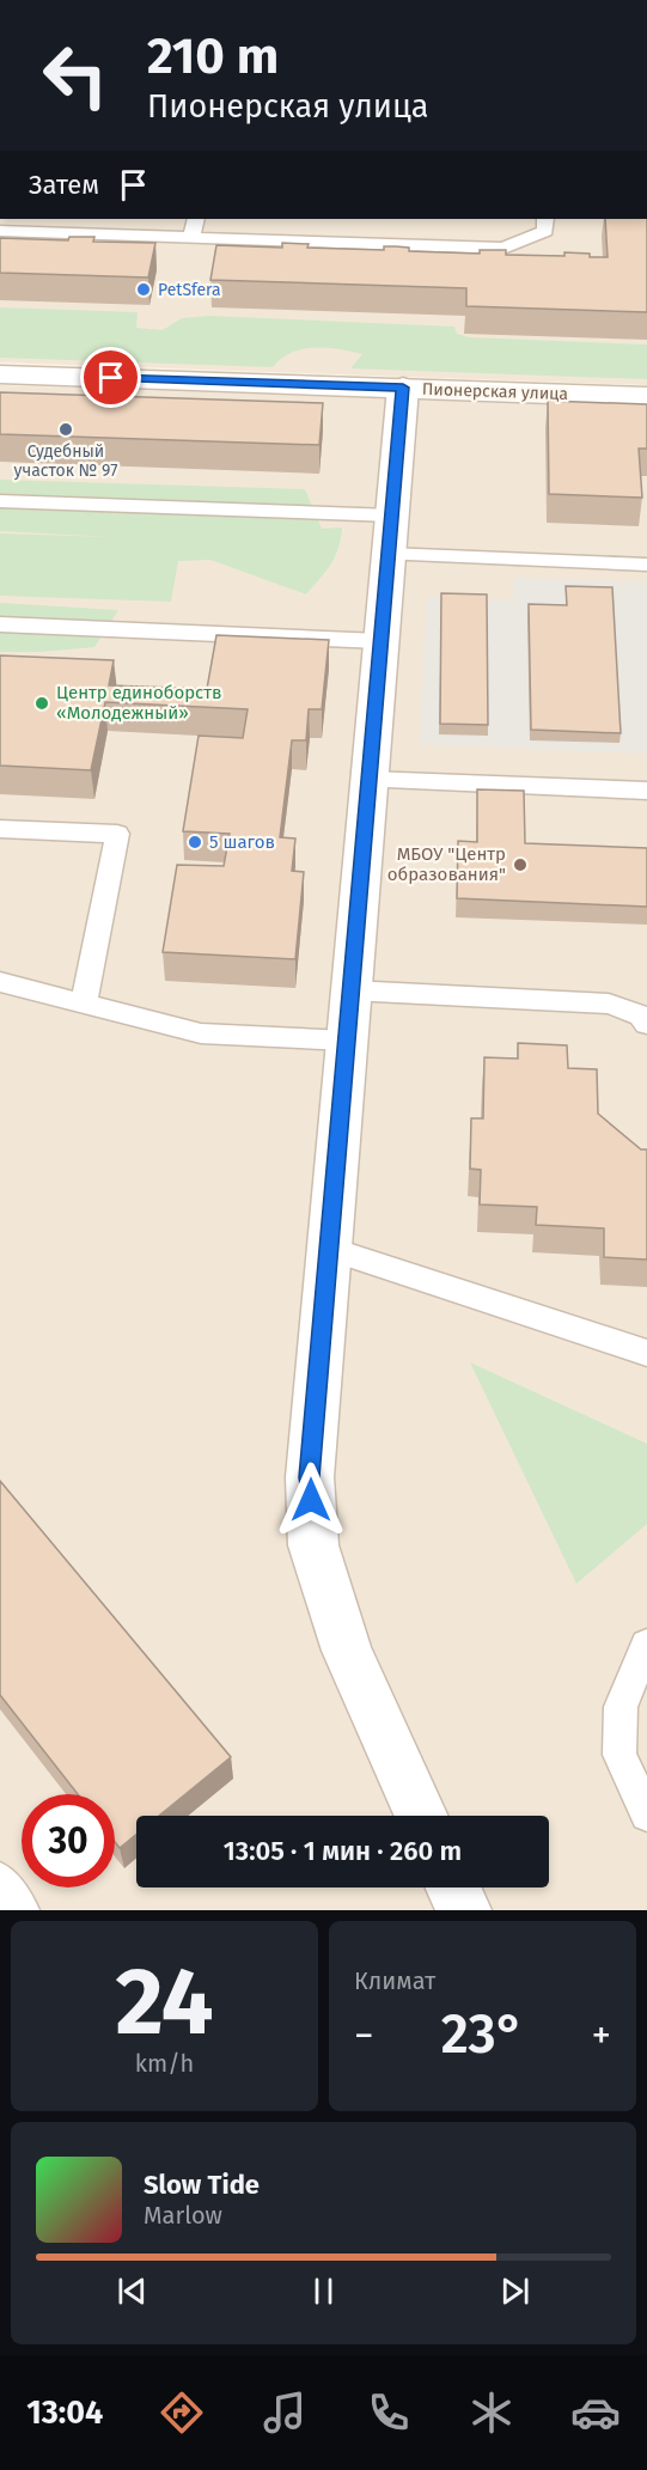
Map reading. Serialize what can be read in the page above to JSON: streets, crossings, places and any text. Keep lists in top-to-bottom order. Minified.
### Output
{"streets":{"street":["Пионерская улица"]},"places":["PetSfera","Судебный участок № 97","Центр единоборств «Молодежный»","5 шагов","МБОУ \"Центр образования\""],"page":{"turn":["210 m","Пионерская улица"],"then":"Затем","limit":"30","trip":"13:05 · 1 мин · 260 m","tile":[["24","km/h"],"Климат"],"heat":["−","23°","+"],"song":["Slow Tide","Marlow"],"tabs":"13:04"}}
